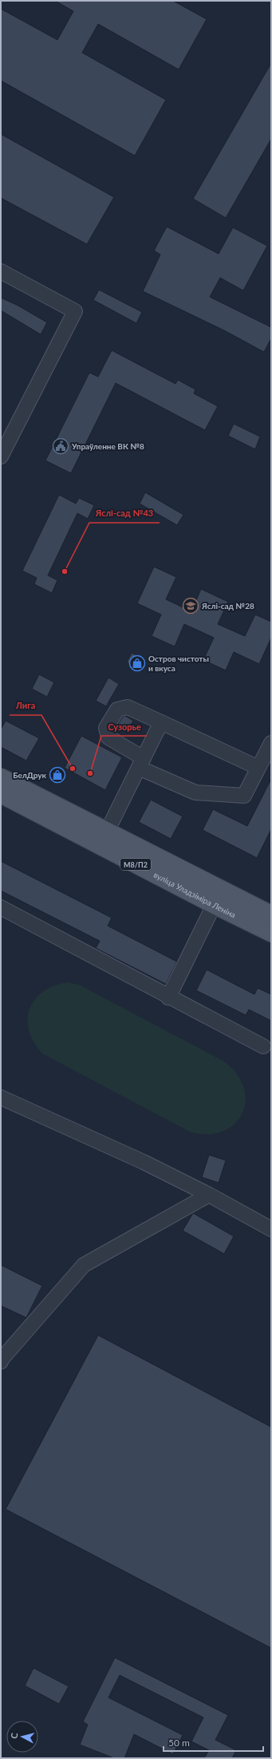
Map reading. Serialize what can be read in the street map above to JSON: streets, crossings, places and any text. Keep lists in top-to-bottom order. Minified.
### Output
{"streets":{"main road":["М8/П2","вуліца Уладзіміра Леніна"]},"places":{"public building":["Упраўленне ВК №8"],"other":["Яслі-сад №43","Лига","Сузорье"],"school or university":["Яслі-сад №28"],"shop":["Остров чистоты и вкуса","БелДрук"]},"scale_bar":"50 m","north":"left"}
